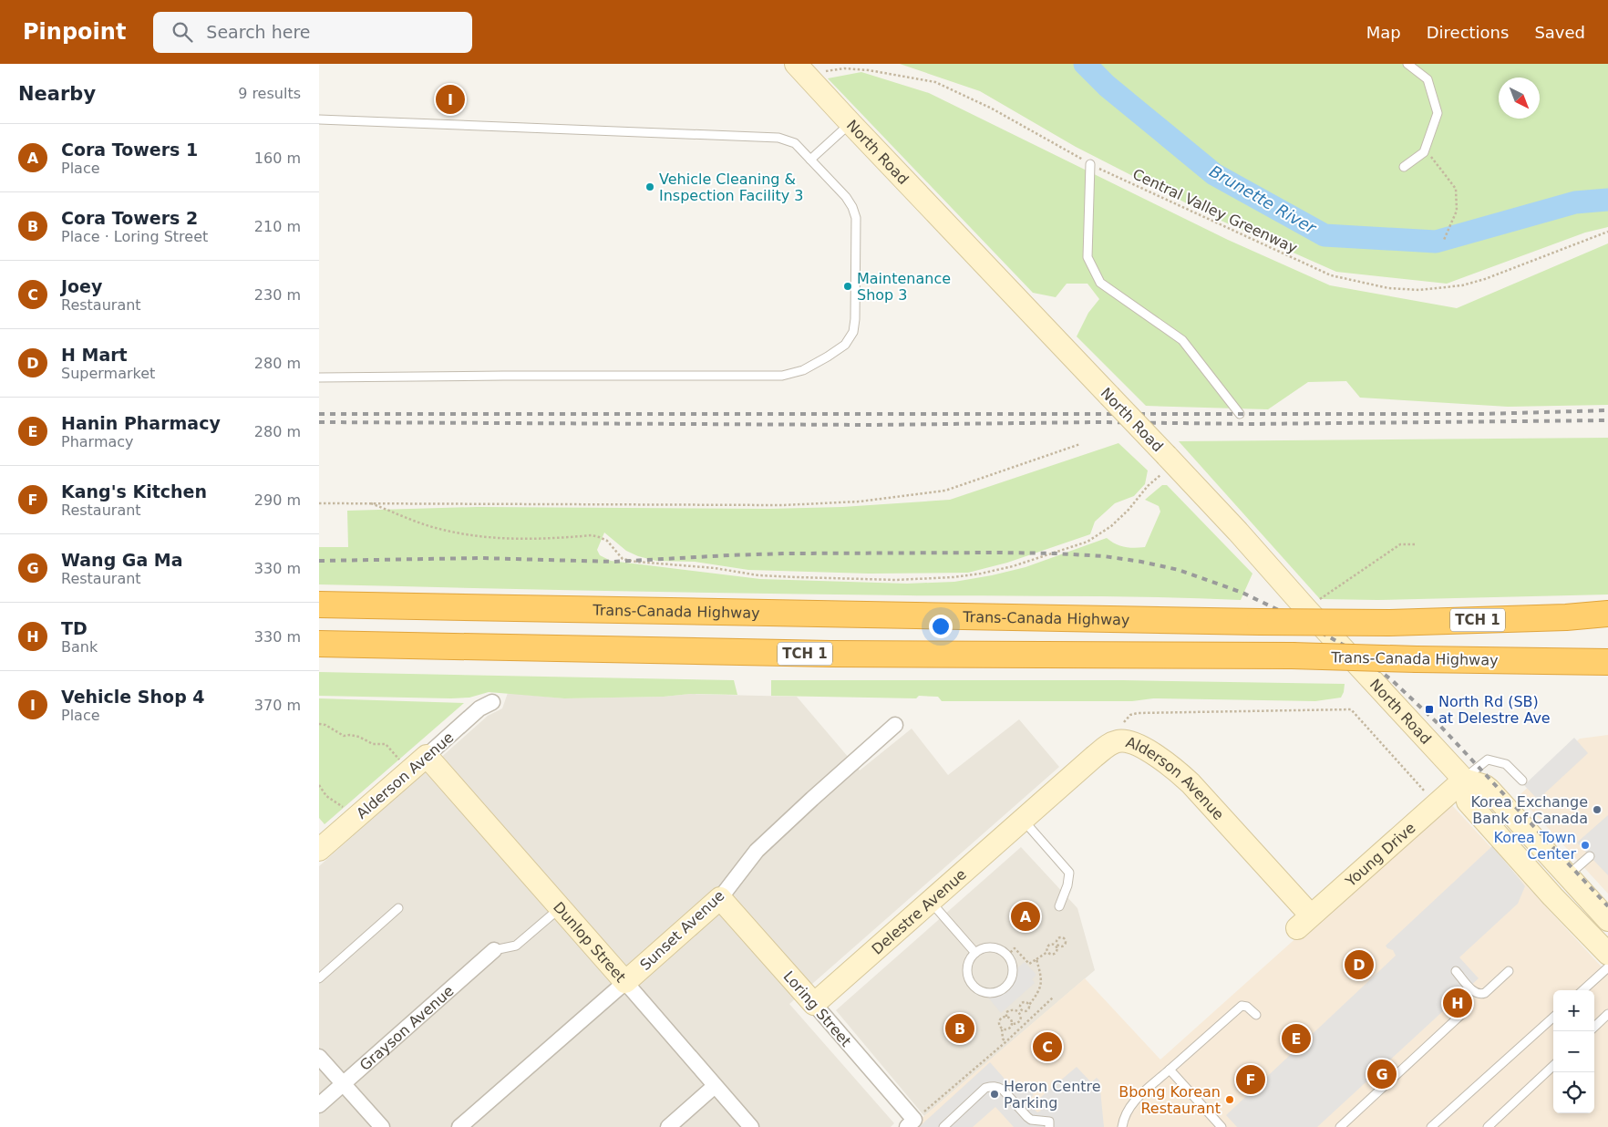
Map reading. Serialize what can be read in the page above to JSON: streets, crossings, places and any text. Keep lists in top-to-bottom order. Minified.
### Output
{"streets":{"highway":["Trans-Canada Highway","TCH 1"],"street":["North Road","Alderson Avenue","Young Drive","Delestre Avenue","Sunset Avenue","Dunlop Street","Loring Street","Grayson Avenue"],"path":["Central Valley Greenway"]},"crossings":[["North Road","Young Drive"],["Alderson Avenue","Young Drive"],["Alderson Avenue","Delestre Avenue"],["Alderson Avenue","Dunlop Street"],["Delestre Avenue","Loring Street"],["Sunset Avenue","Dunlop Street"],["Sunset Avenue","Loring Street"]],"water":["Brunette River"],"places":{"other":["Vehicle Cleaning & Inspection Facility 3","Maintenance Shop 3","Korea Exchange Bank of Canada","Korea Town Center","Heron Centre Parking","Bbong Korean Restaurant"],"transit":["North Rd (SB) at Delestre Ave"]},"north":"bottom right","page":{"header":"Pinpoint","search":"Search here","nav":["Map","Directions","Saved"],"heading":["Nearby","9 results"],"pins":["I","A","D","H","B","E","C","G","F"],"list":[{"mark":"A","name":"Cora Towers 1","note":"Place","value":"160 m"},{"mark":"B","name":"Cora Towers 2","note":"Place · Loring Street","value":"210 m"},{"mark":"C","name":"Joey","note":"Restaurant","value":"230 m"},{"mark":"D","name":"H Mart","note":"Supermarket","value":"280 m"},{"mark":"E","name":"Hanin Pharmacy","note":"Pharmacy","value":"280 m"},{"mark":"F","name":"Kang's Kitchen","note":"Restaurant","value":"290 m"},{"mark":"G","name":"Wang Ga Ma","note":"Restaurant","value":"330 m"},{"mark":"H","name":"TD","note":"Bank","value":"330 m"},{"mark":"I","name":"Vehicle Shop 4","note":"Place","value":"370 m"}],"map_buttons":["+","−"]}}
